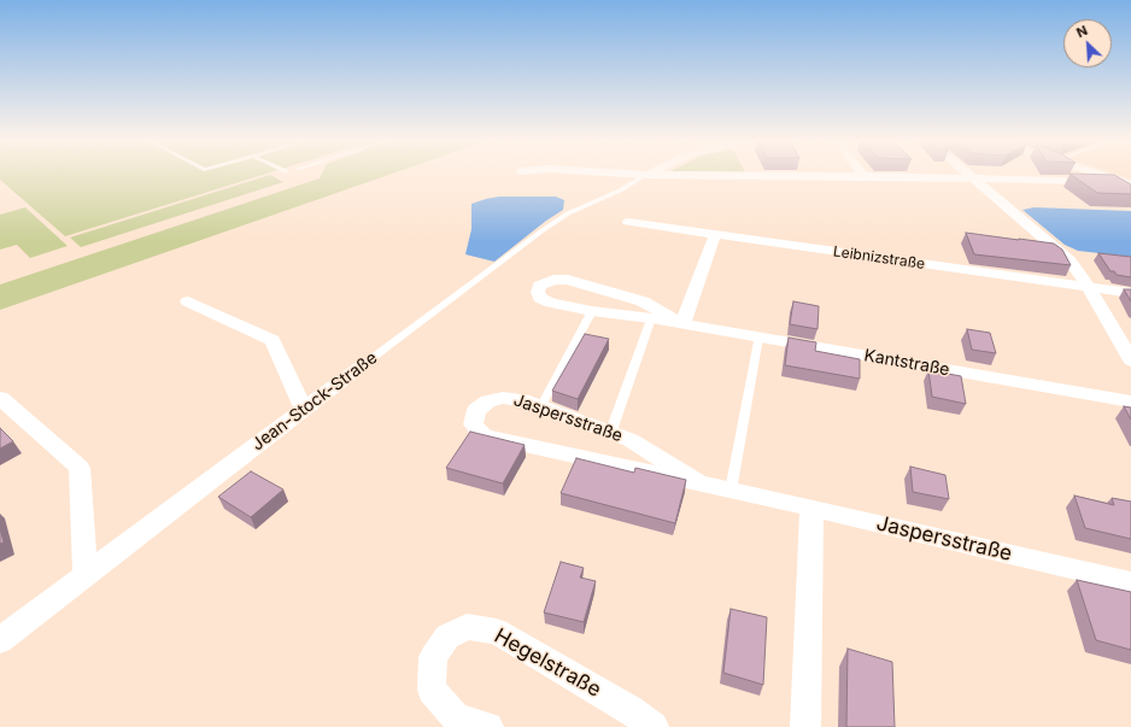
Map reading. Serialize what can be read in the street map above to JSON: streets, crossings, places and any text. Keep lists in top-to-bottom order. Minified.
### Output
{"streets":{"street":["Leibnizstraße","Kantstraße","Jean-Stock-Straße","Jaspersstraße","Hegelstraße"]},"north":"top left"}
